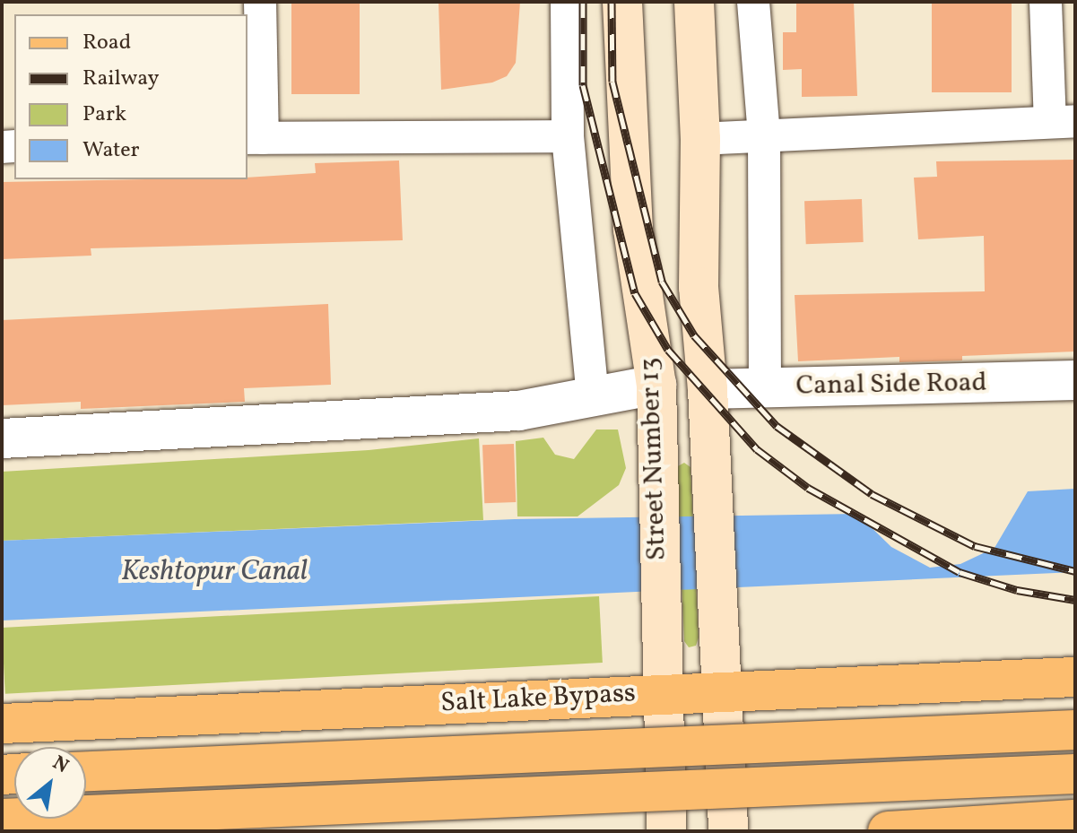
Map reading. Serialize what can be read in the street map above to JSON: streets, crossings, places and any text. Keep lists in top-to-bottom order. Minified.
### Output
{"streets":{"main road":["Street Number 13","Salt Lake Bypass"],"street":["Canal Side Road"]},"crossings":[["Canal Side Road","Street Number 13"],["Street Number 13","Salt Lake Bypass"]],"water":["Keshtopur Canal"],"legend":["Road","Railway","Park","Water"],"north":"top right"}
